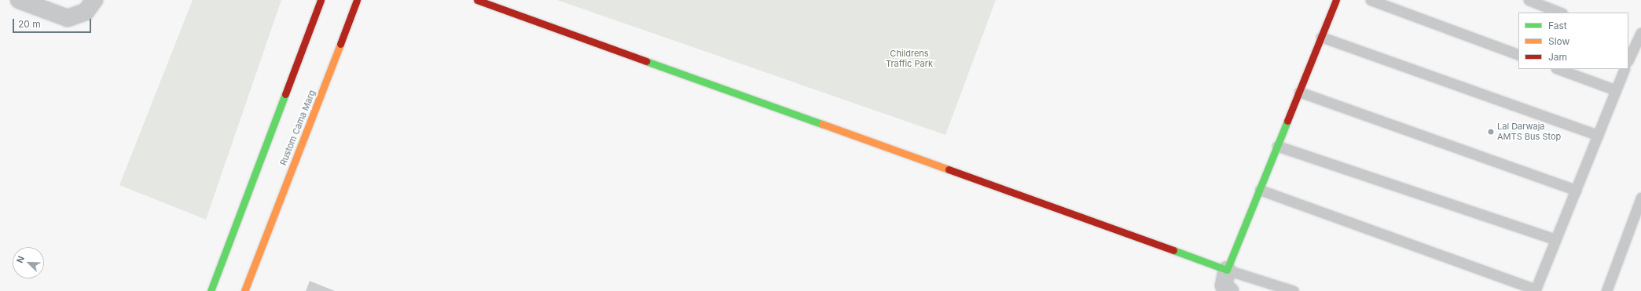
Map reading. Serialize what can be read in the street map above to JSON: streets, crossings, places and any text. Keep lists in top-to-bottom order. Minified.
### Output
{"streets":{"street":["Rustom Cama Marg"]},"parks":["Childrens Traffic Park"],"places":["Lal Darwaja AMTS Bus Stop"],"legend":["Fast","Slow","Jam"],"scale_bar":"20 m","north":"top left"}
